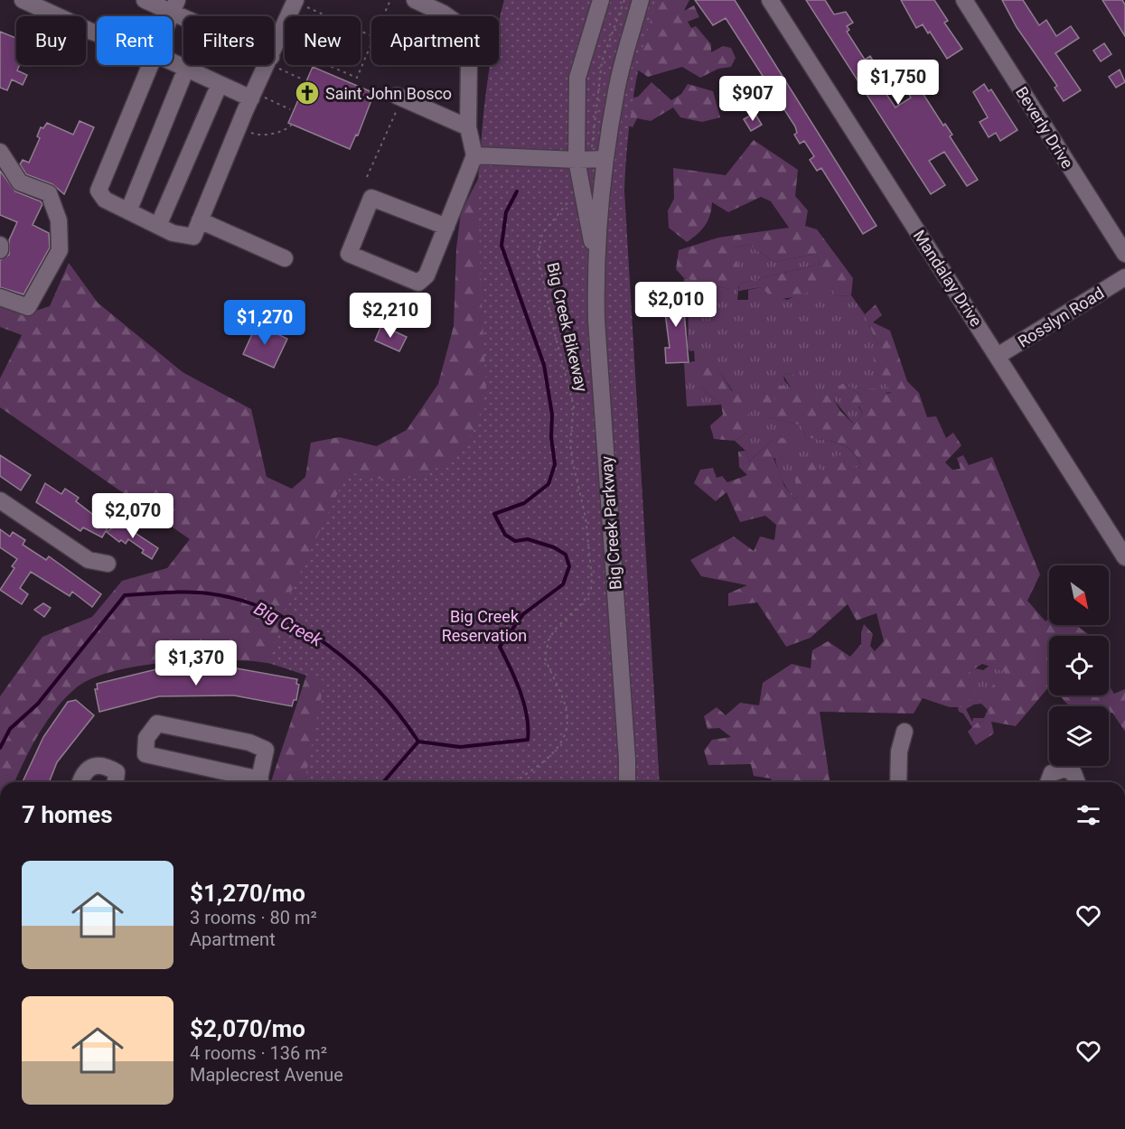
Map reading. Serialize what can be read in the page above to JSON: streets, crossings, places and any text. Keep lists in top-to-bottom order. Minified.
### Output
{"streets":{"street":["Beverly Drive","Mandalay Drive","Rosslyn Road","Big Creek Parkway"],"path":["Big Creek Bikeway"]},"crossings":[["Mandalay Drive","Rosslyn Road"]],"water":["Big Creek"],"parks":["Big Creek Reservation"],"places":{"church":["Saint John Bosco"]},"north":"bottom right","page":{"chip":["Buy","Rent","Filters","New","Apartment"],"price":["$1,750","$907","$2,010","$2,210","$1,270","$2,070","$1,370"],"heading":"7 homes","list":[{"name":"$1,270/mo","note":"3 rooms · 80 m² · Apartment"},{"name":"$2,070/mo","note":"4 rooms · 136 m² · Maplecrest Avenue"}]}}
